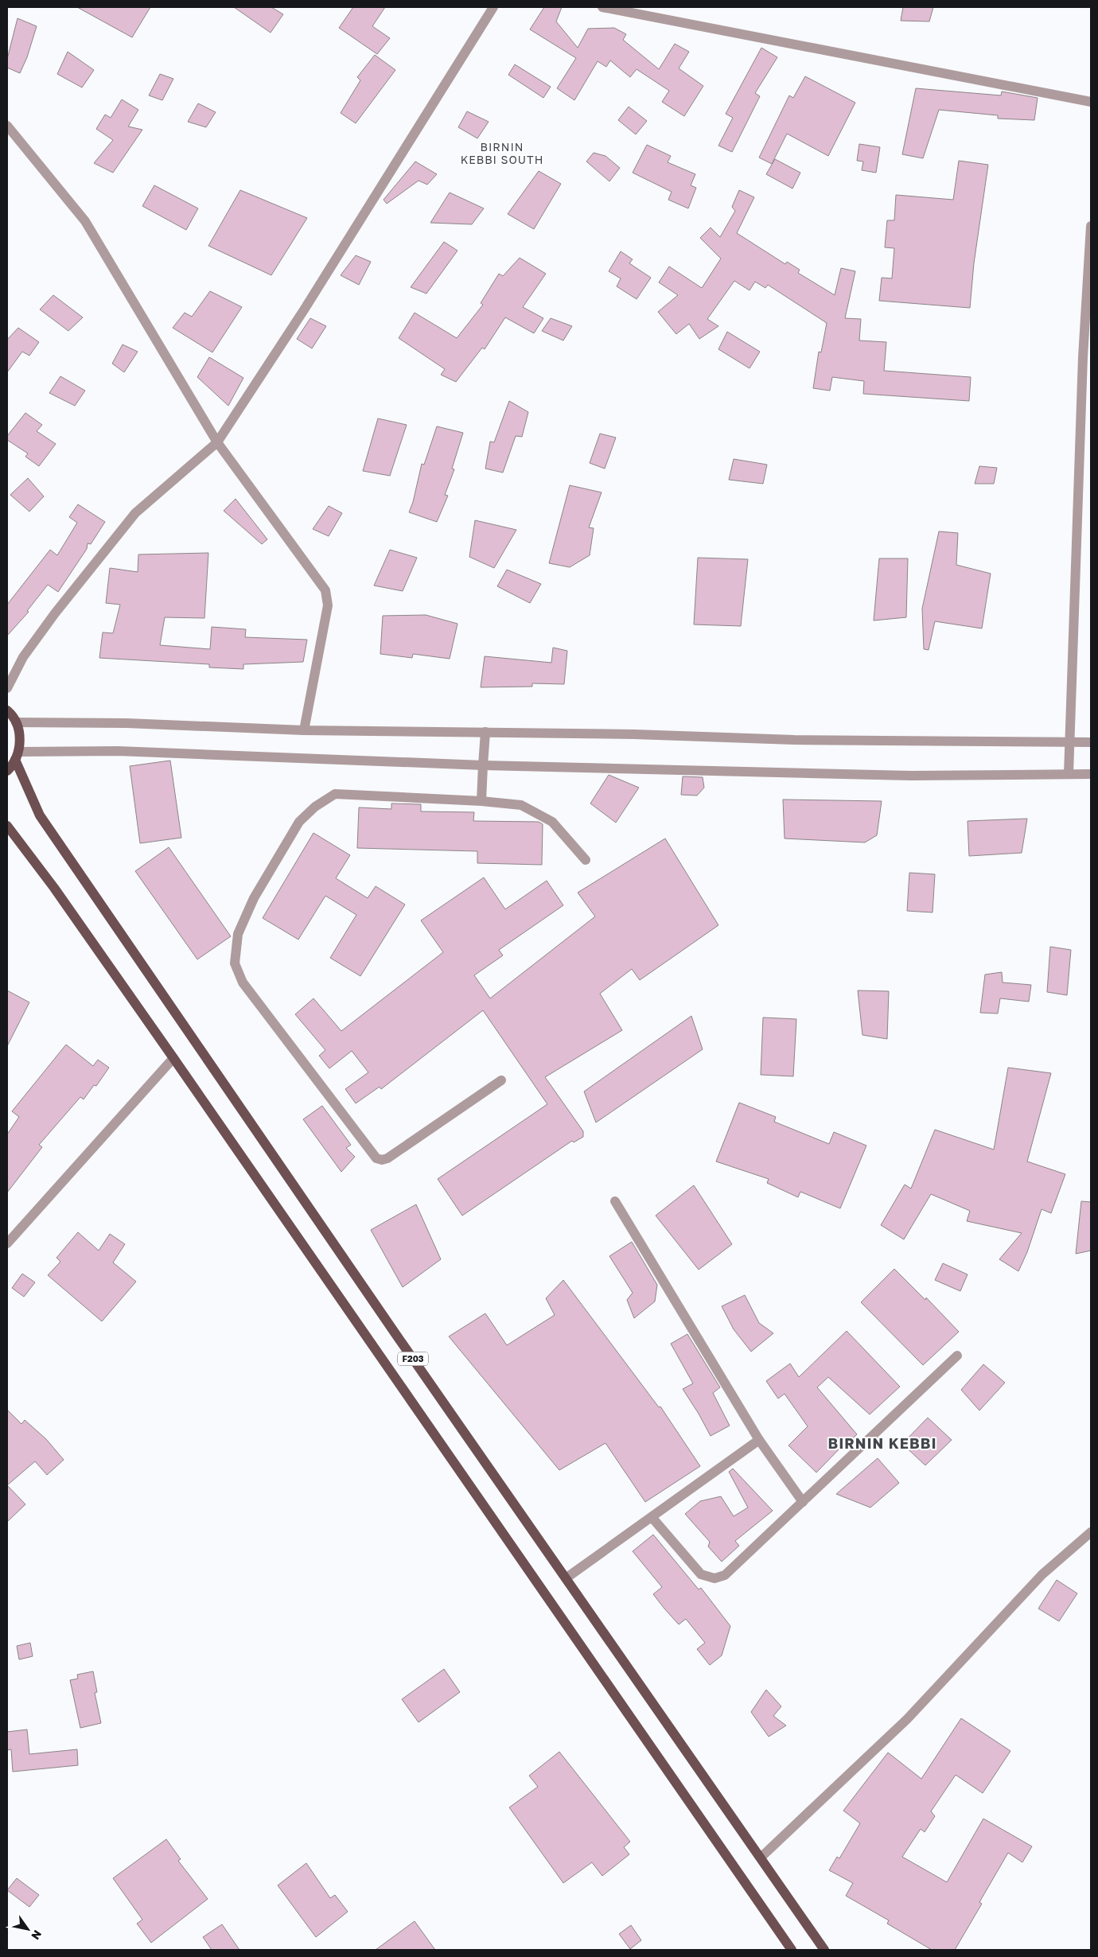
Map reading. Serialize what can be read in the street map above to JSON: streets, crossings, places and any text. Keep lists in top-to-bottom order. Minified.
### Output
{"streets":{"main road":["F203"]},"districts":["BIRNIN KEBBI SOUTH","BIRNIN KEBBI"],"north":"bottom right"}
